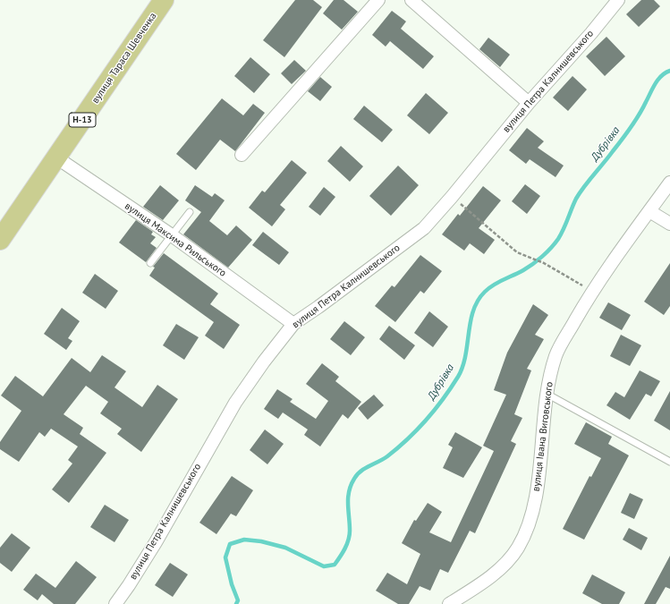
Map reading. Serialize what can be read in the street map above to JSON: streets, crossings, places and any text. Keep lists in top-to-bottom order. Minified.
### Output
{"streets":{"main road":["вулиця Тараса Шевченка","Н-13"],"street":["вулиця Петра Калнишевського","вулиця Максима Рильського","вулиця Івана Виговського"]},"crossings":[["вулиця Тараса Шевченка","вулиця Максима Рильського"],["вулиця Петра Калнишевського","вулиця Максима Рильського"]],"water":["Дубрівка"]}
